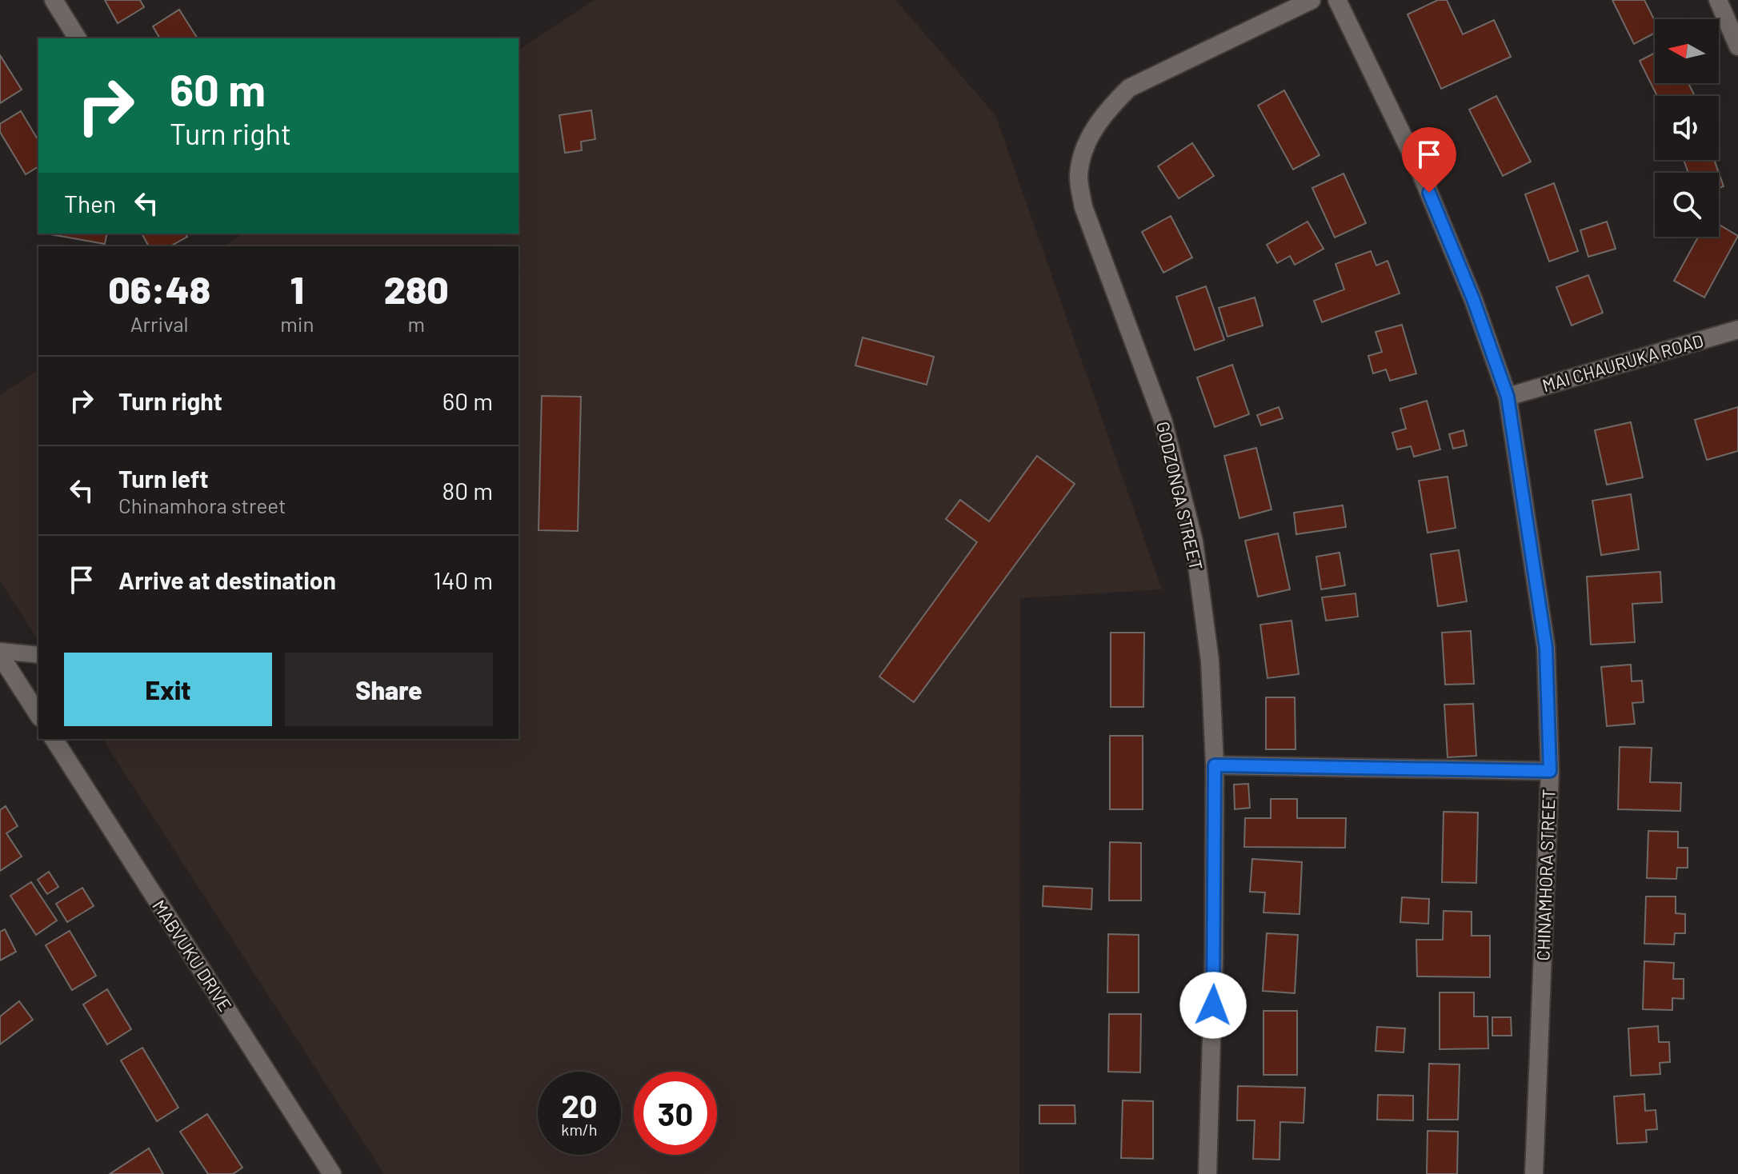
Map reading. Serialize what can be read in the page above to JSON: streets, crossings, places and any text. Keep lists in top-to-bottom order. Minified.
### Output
{"streets":{"street":["MAI CHAURUKA ROAD","GODZONGA STREET","CHINAMHORA STREET","MABVUKU DRIVE"]},"crossings":[["MAI CHAURUKA ROAD","CHINAMHORA STREET"]],"north":"left","page":{"turn":["60 m","Turn right"],"then":"Then","eta":["06:48","Arrival","1","min","280","m"],"list":[{"name":"Turn right","value":"60 m"},{"name":"Turn left","note":"Chinamhora street","value":"80 m"},{"name":"Arrive at destination","value":"140 m"}],"buttons":["Exit","Share"],"speed":"20 km/h","limit":"30"}}
